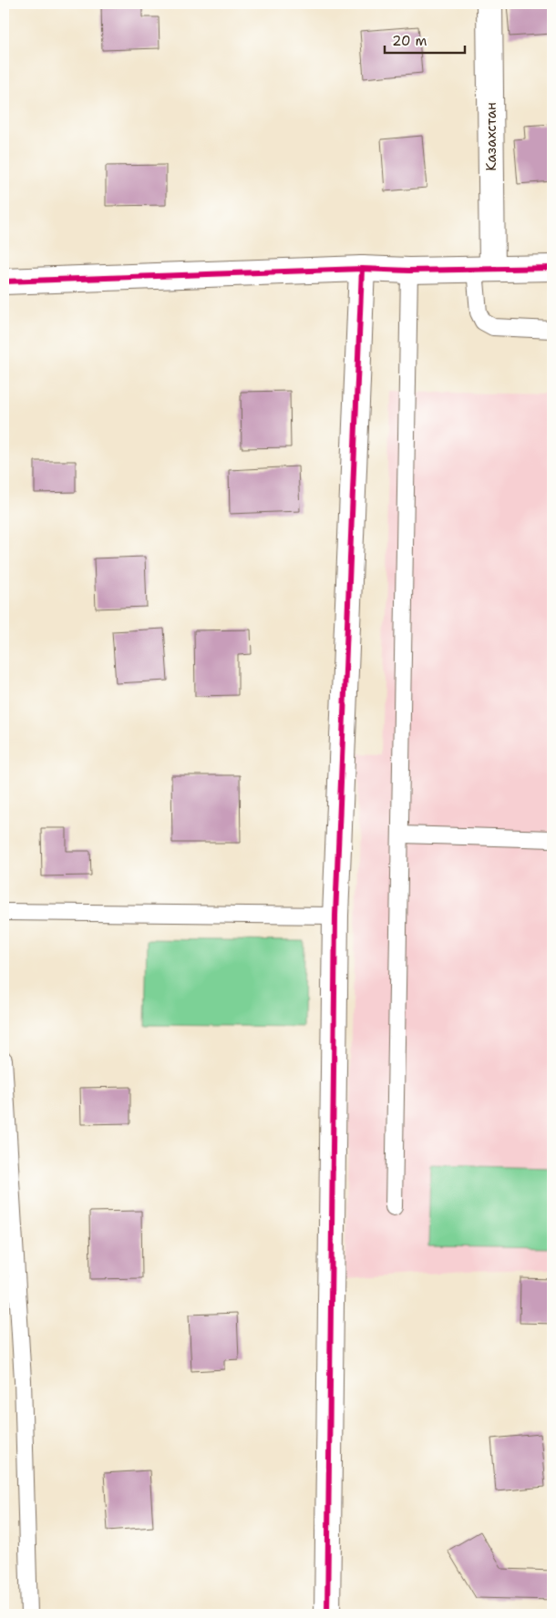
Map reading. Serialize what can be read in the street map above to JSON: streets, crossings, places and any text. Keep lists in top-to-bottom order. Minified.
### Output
{"streets":{"street":["Казахстан"]},"scale_bar":"20 m"}
